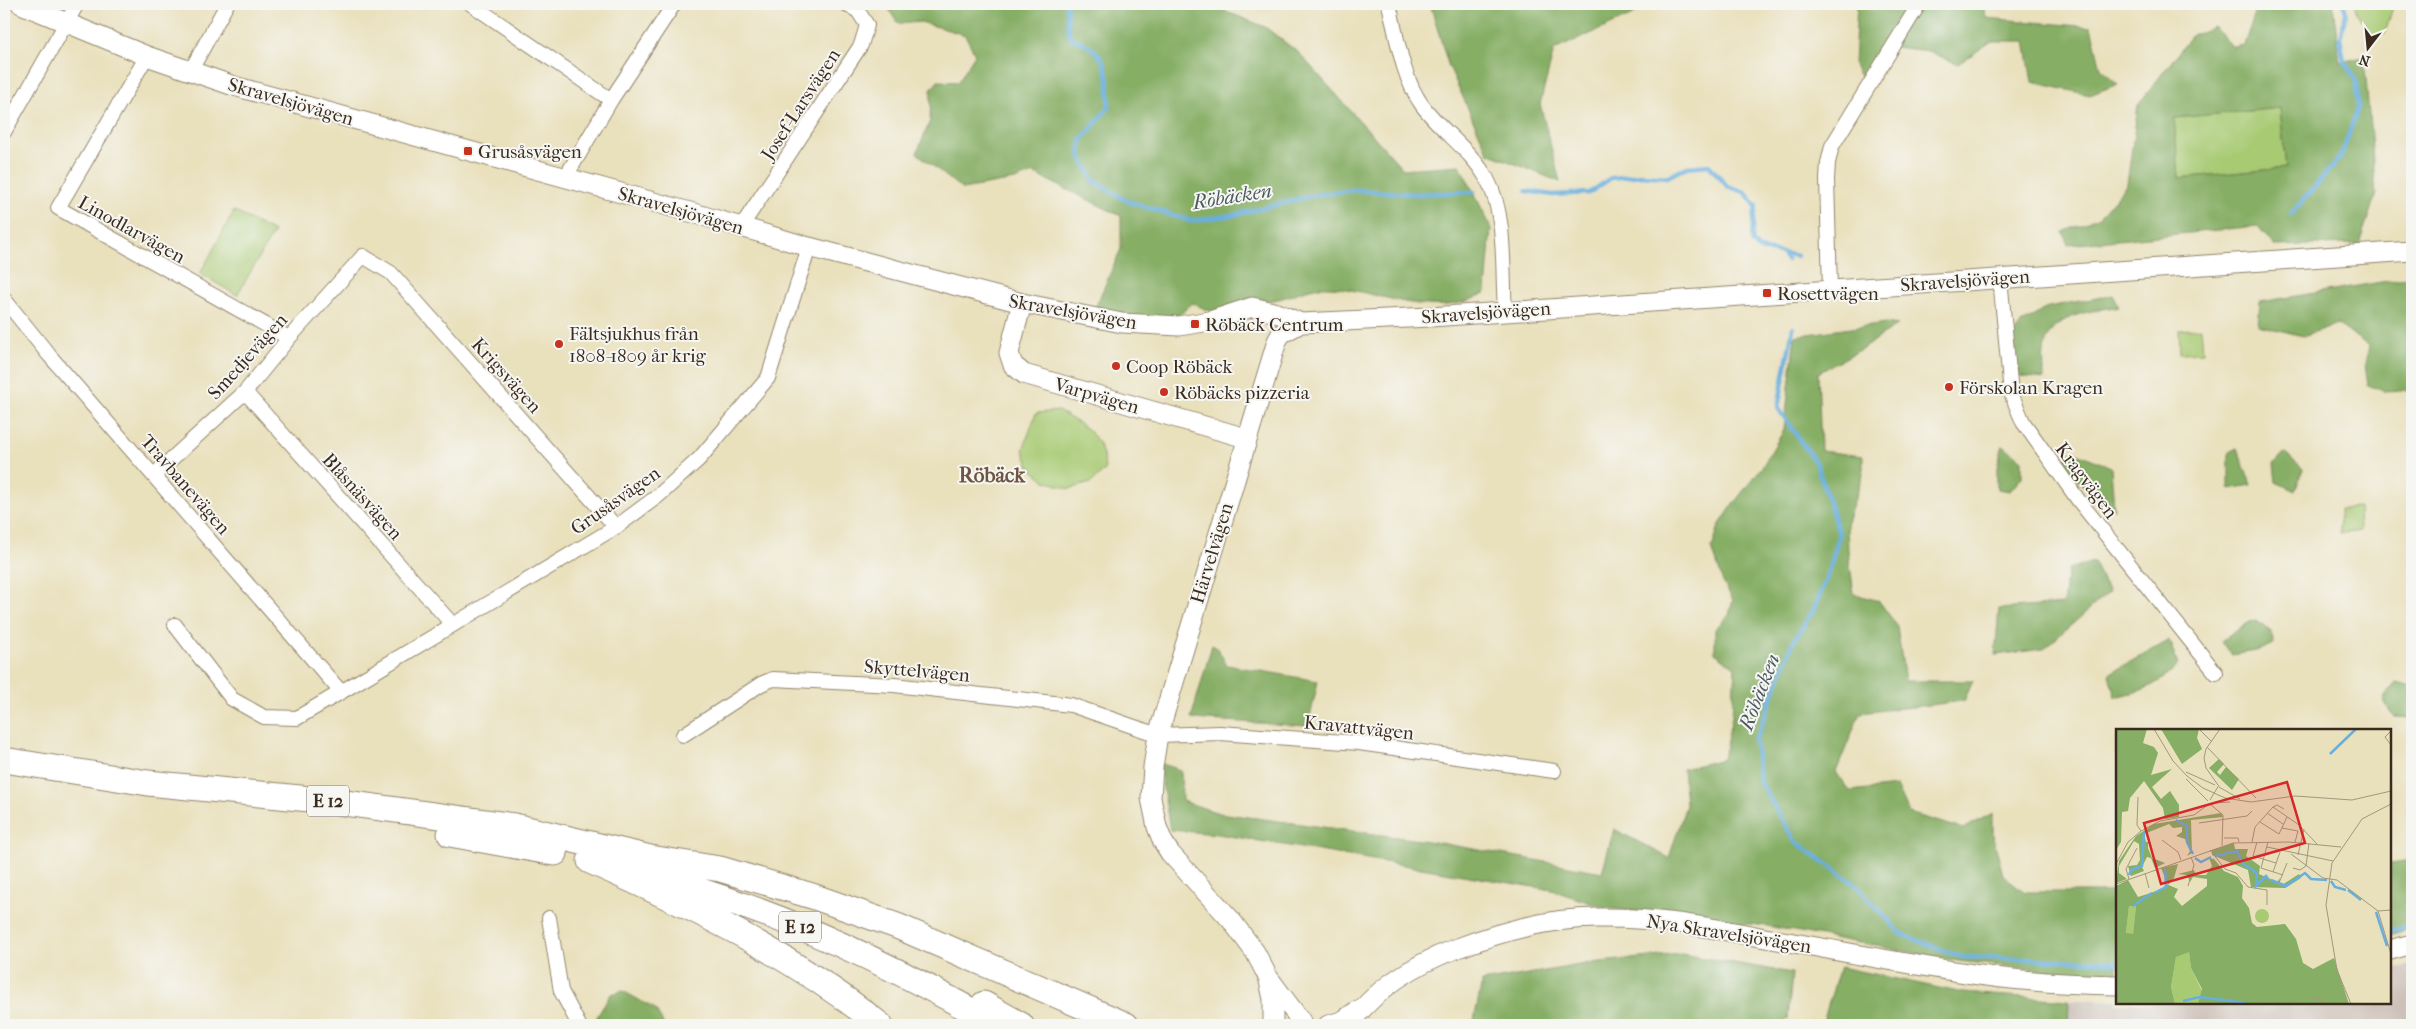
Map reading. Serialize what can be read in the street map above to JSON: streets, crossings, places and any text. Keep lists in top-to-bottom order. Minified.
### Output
{"streets":{"highway":["E 12"],"street":["Skravelsjövägen","Josef-Larsvägen","Linodlarvägen","Smedjevägen","Krigsvägen","Varpvägen","Kragvägen","Travbanevägen","Blåsnäsvägen","Grusåsvägen","Härvelvägen","Skyttelvägen","Kravattvägen","Nya Skravelsjövägen"]},"crossings":[["Skravelsjövägen","Josef-Larsvägen"],["Skravelsjövägen","Linodlarvägen"],["Skravelsjövägen","Varpvägen"],["Skravelsjövägen","Kragvägen"],["Skravelsjövägen","Grusåsvägen"],["Skravelsjövägen","Härvelvägen"],["Linodlarvägen","Smedjevägen"],["Smedjevägen","Krigsvägen"],["Smedjevägen","Travbanevägen"],["Smedjevägen","Blåsnäsvägen"],["Krigsvägen","Grusåsvägen"],["Varpvägen","Härvelvägen"],["Travbanevägen","Grusåsvägen"],["Blåsnäsvägen","Grusåsvägen"],["Härvelvägen","Skyttelvägen"],["Härvelvägen","Kravattvägen"],["Skyttelvägen","Kravattvägen"]],"districts":["Röbäck"],"water":["Röbäcken"],"places":{"transit":["Grusåsvägen","Rosettvägen","Röbäck Centrum"],"other":["Fältsjukhus från 1808-1809 år krig","Coop Röbäck","Förskolan Kragen","Röbäcks pizzeria"]},"north":"bottom"}
